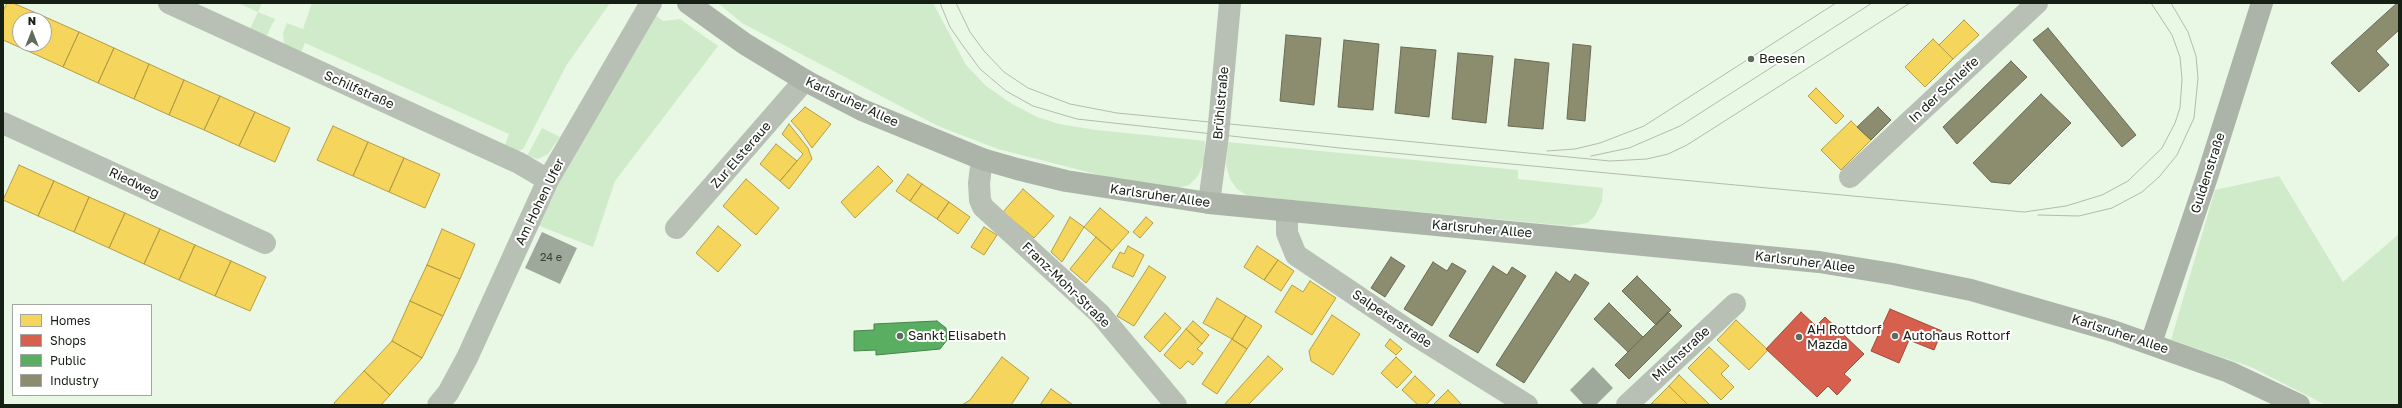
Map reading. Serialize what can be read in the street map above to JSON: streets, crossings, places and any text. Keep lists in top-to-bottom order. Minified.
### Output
{"streets":{"street":["Schilfstraße","In der Schleife","Karlsruher Allee","Brühlstraße","Zur Elsteraue","Guldenstraße","Riedweg","Am Hohen Ufer","Franz-Mohr-Straße","Salpeterstraße","Milchstraße"]},"crossings":[["Schilfstraße","Am Hohen Ufer"],["Karlsruher Allee","Brühlstraße"],["Karlsruher Allee","Zur Elsteraue"],["Karlsruher Allee","Guldenstraße"],["Karlsruher Allee","Franz-Mohr-Straße"],["Karlsruher Allee","Salpeterstraße"]],"places":["Beesen","Sankt Elisabeth","Autohaus Rottorf","AH Rottdorf Mazda"],"house_numbers":["24 e"],"legend":["Homes","Shops","Public","Industry"],"north":"top"}
